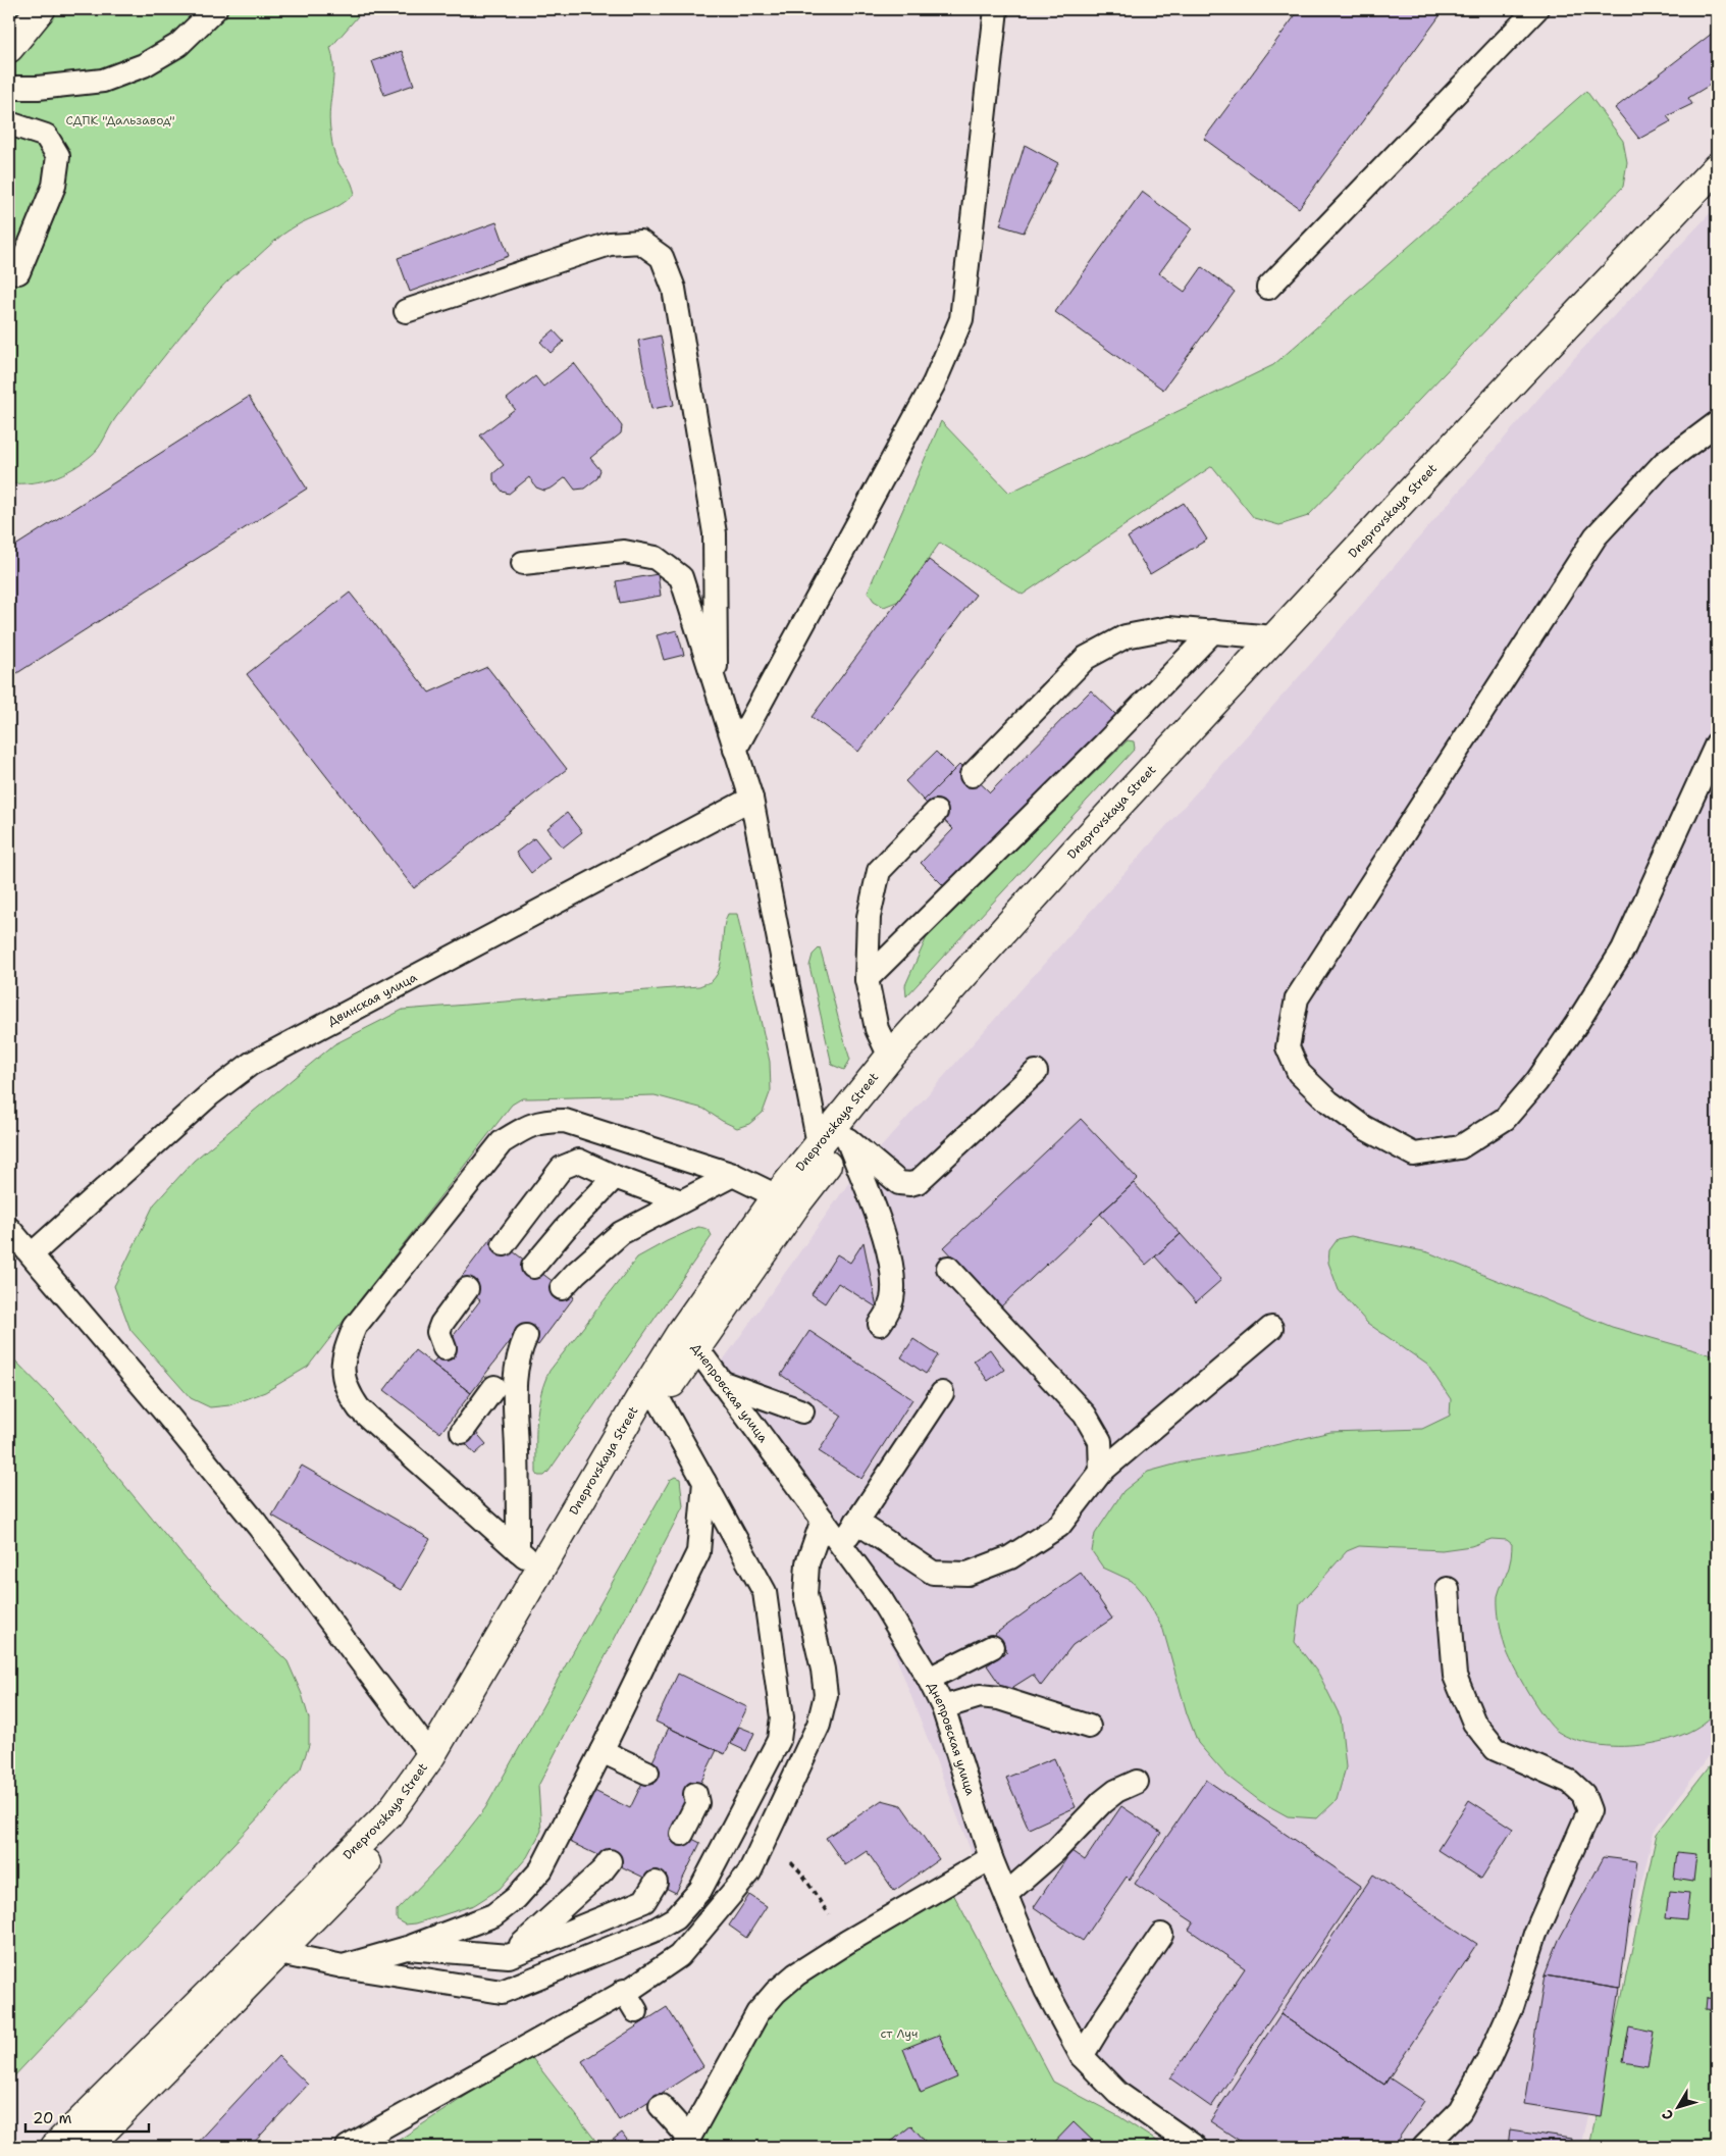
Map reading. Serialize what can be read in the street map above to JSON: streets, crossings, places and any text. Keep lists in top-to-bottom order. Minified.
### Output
{"streets":{"main road":["Dneprovskaya Street"],"lane":["Двинская улица","Днепровская улица"]},"crossings":[["Dneprovskaya Street","Днепровская улица"]],"parks":["СДПК \"Дальзавод\"","ст Луч"],"scale_bar":"20 m","north":"bottom left"}
